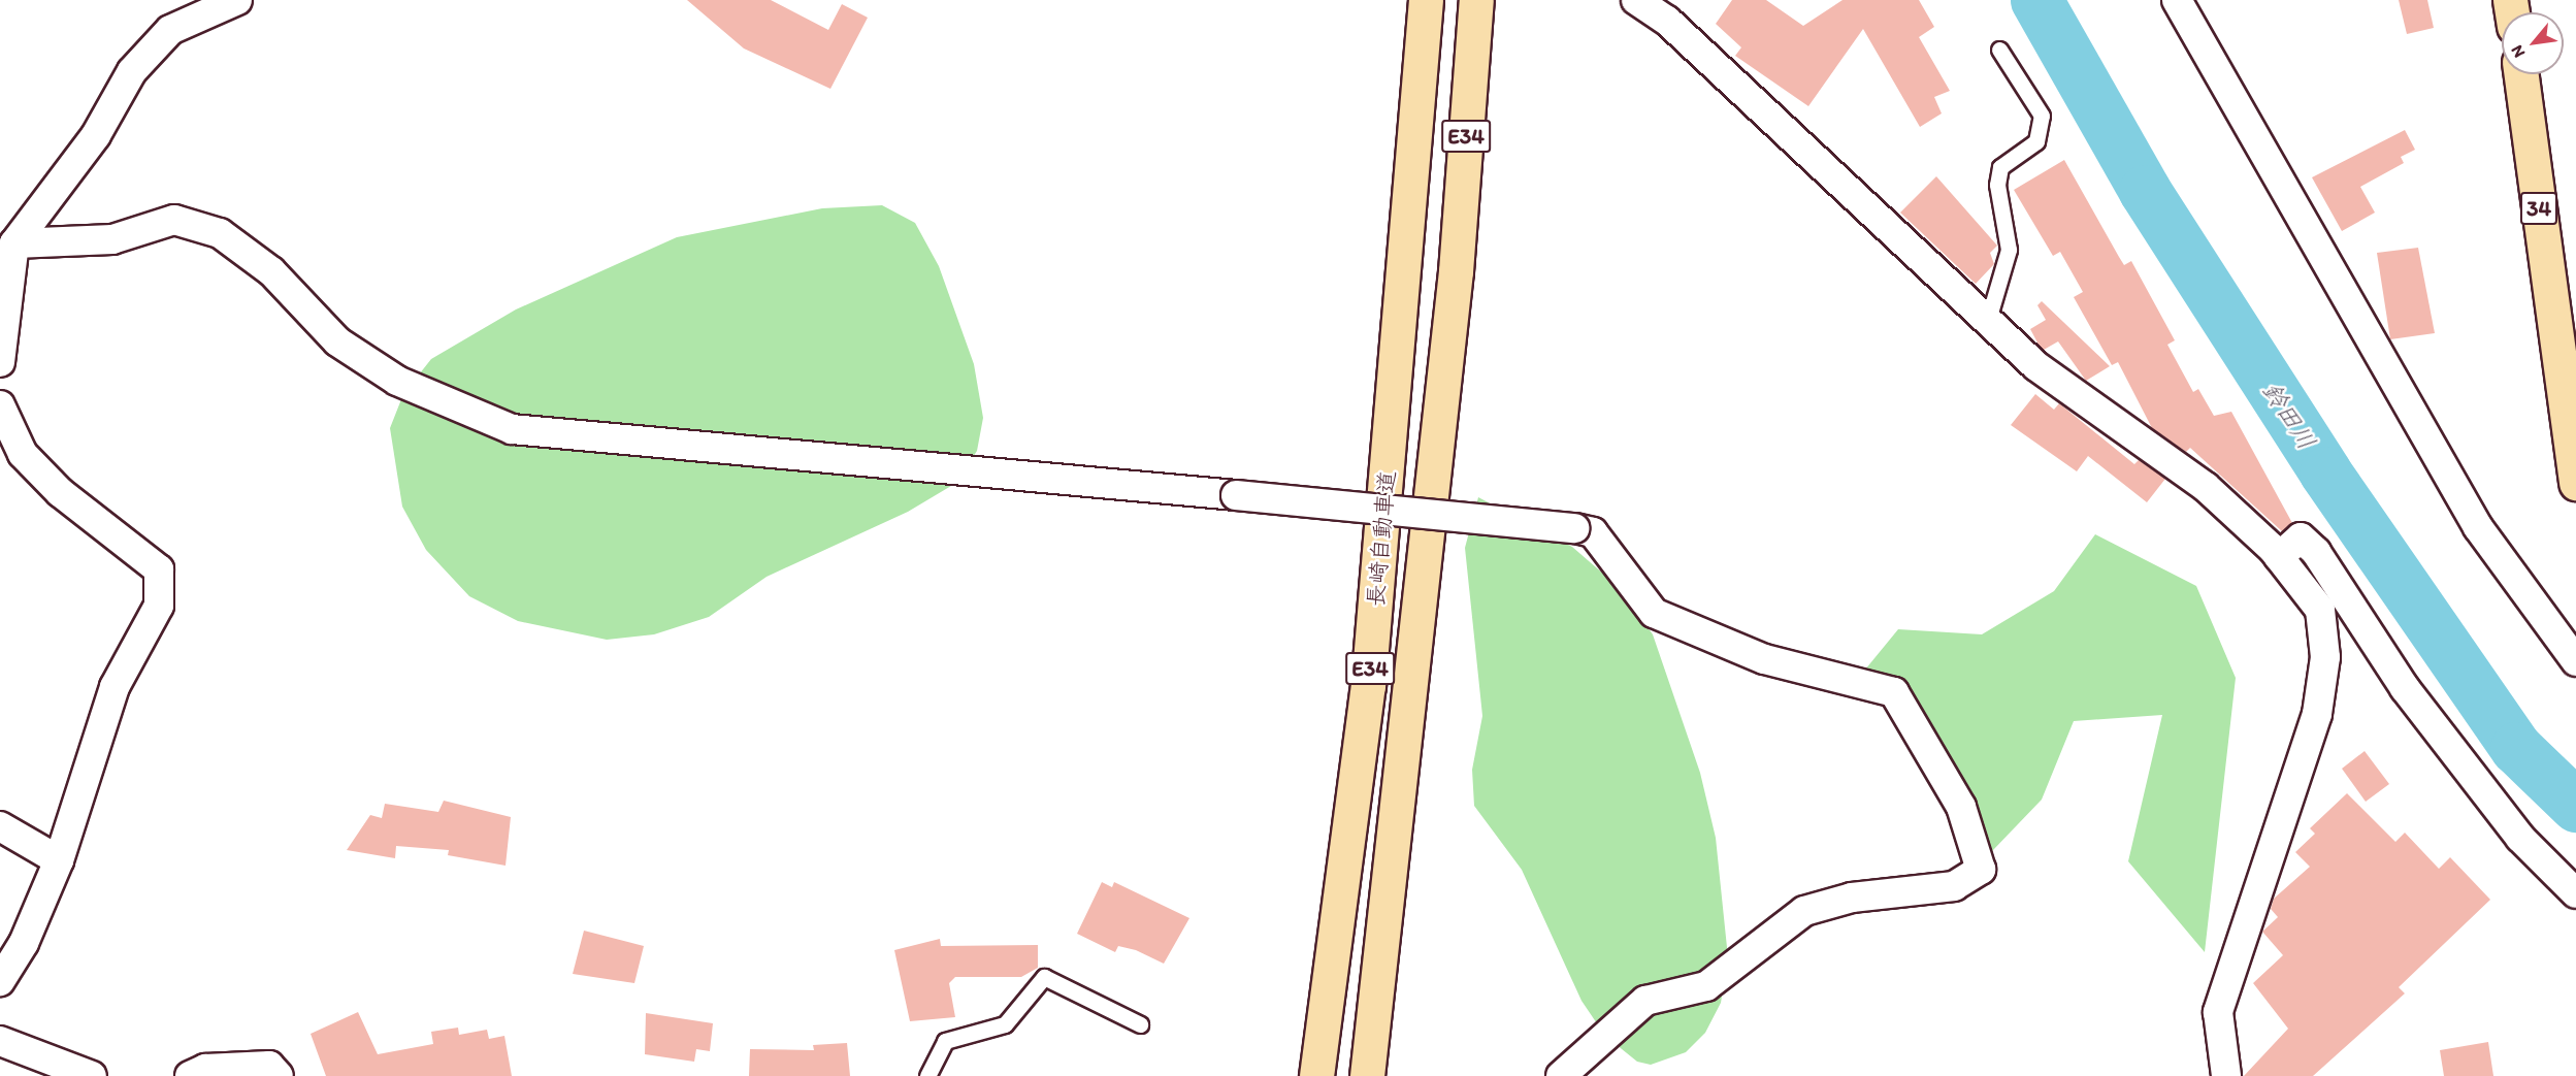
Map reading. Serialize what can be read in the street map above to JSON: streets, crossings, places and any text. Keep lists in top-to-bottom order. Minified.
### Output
{"streets":{"highway":["E34","34","長崎自動車道"]},"water":["鈴田川"],"north":"bottom left"}
